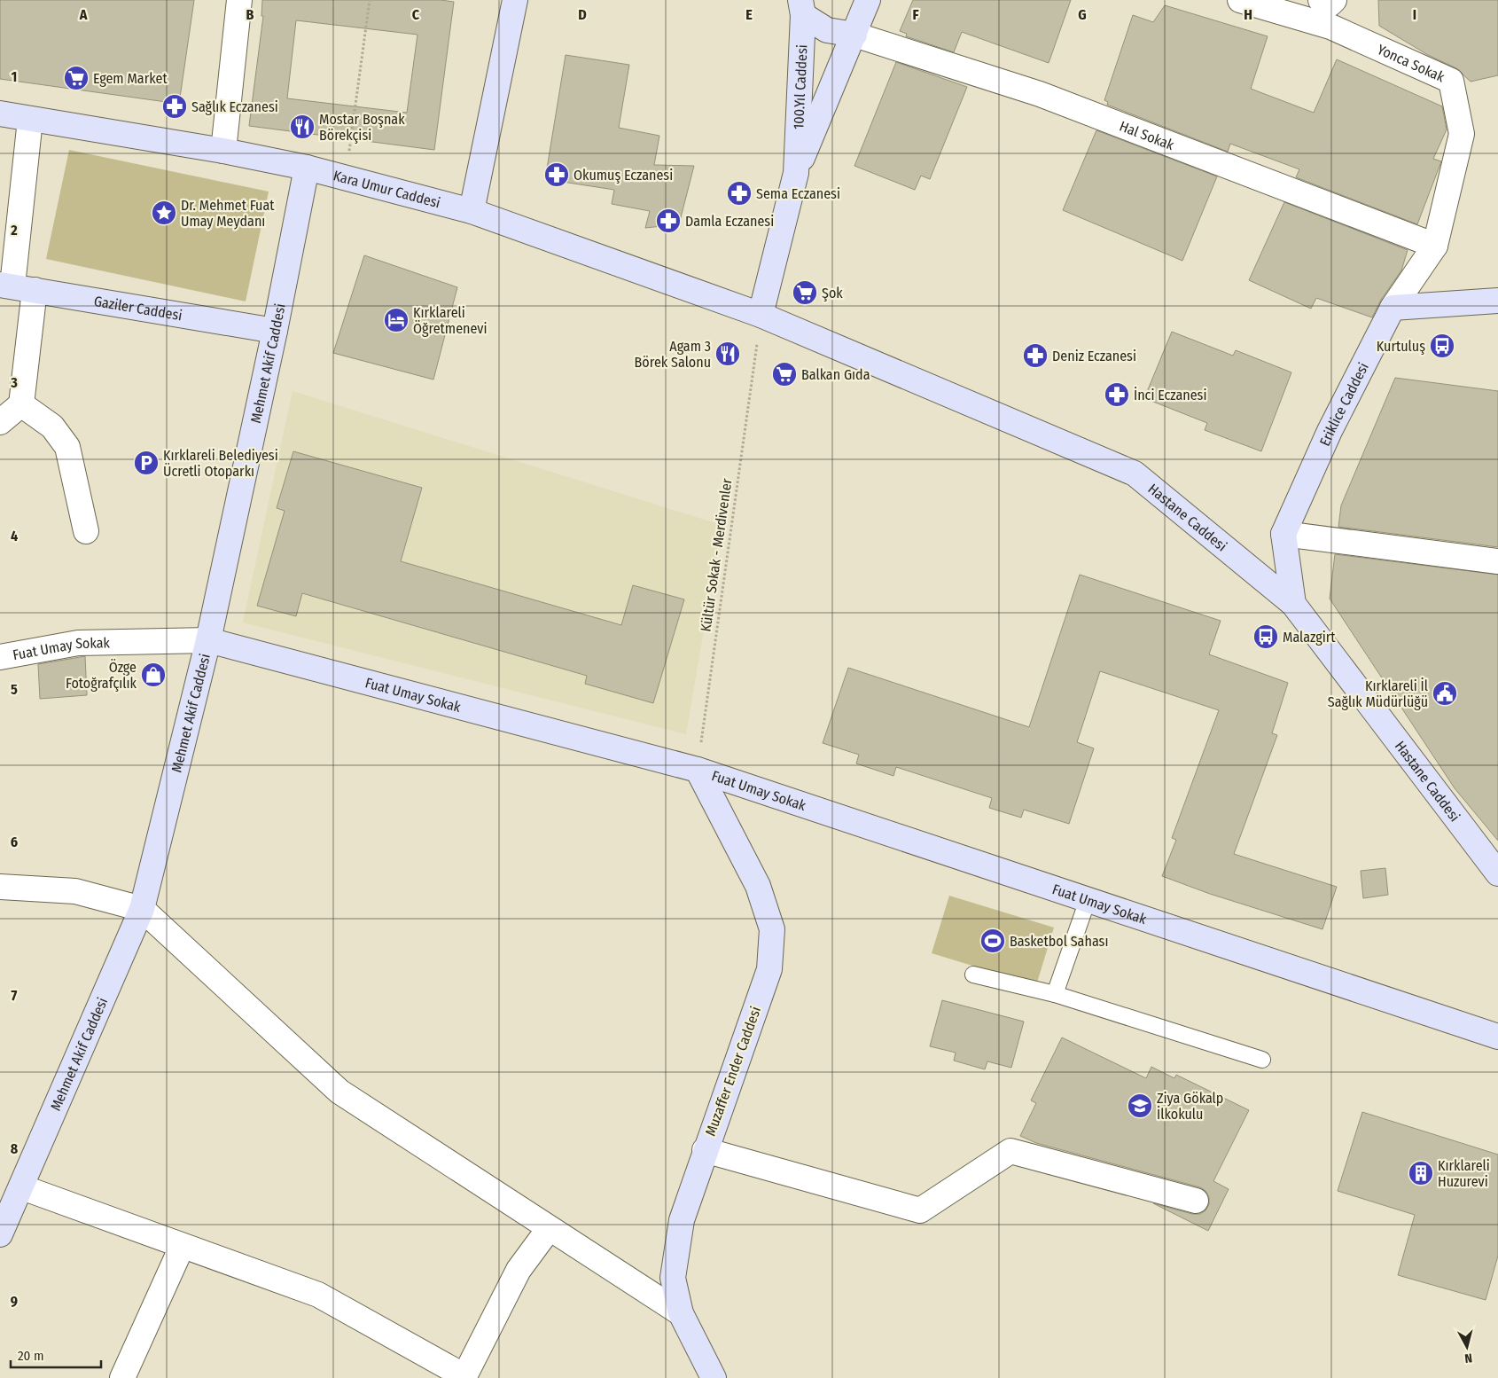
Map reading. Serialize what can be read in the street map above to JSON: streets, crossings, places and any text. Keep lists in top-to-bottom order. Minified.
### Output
{"streets":{"street":["Yonca Sokak","100.Yıl Caddesi","Hal Sokak","Kara Umur Caddesi","Gaziler Caddesi","Mehmet Akif Caddesi","Eriklice Caddesi","Hastane Caddesi","Fuat Umay Sokak","Muzaffer Ender Caddesi"],"path":["Kültür Sokak - Merdivenler"]},"crossings":[["Yonca Sokak","Hal Sokak"],["Yonca Sokak","Eriklice Caddesi"],["100.Yıl Caddesi","Hal Sokak"],["100.Yıl Caddesi","Kara Umur Caddesi"],["100.Yıl Caddesi","Hastane Caddesi"],["Kara Umur Caddesi","Mehmet Akif Caddesi"],["Kara Umur Caddesi","Hastane Caddesi"],["Gaziler Caddesi","Mehmet Akif Caddesi"],["Mehmet Akif Caddesi","Fuat Umay Sokak"],["Kültür Sokak - Merdivenler","Fuat Umay Sokak"],["Kültür Sokak - Merdivenler","Muzaffer Ender Caddesi"],["Fuat Umay Sokak","Muzaffer Ender Caddesi"]],"places":{"supermarket":["Egem Market","Şok","Balkan Gıda"],"pharmacy":["Sağlık Eczanesi","Okumuş Eczanesi","Sema Eczanesi","Damla Eczanesi","Deniz Eczanesi","İnci Eczanesi"],"restaurant":["Mostar Boşnak Börekçisi","Agam 3 Börek Salonu"],"place":["Dr. Mehmet Fuat Umay Meydanı"],"hotel":["Kırklareli Öğretmenevi"],"bus stop":["Kurtuluş","Malazgirt"],"parking":["Kırklareli Belediyesi Ücretli Otoparkı"],"shop":["Özge Fotoğrafçılık"],"public building":["Kırklareli İl Sağlık Müdürlüğü"],"sports":["Basketbol Sahası"],"school or university":["Ziya Gökalp İlkokulu"],"building":["Kırklareli Huzurevi"]},"scale_bar":"20 m","north":"bottom","grid":{"columns":["A","B","C","D","E","F","G","H","I"],"rows":["1","2","3","4","5","6","7","8","9"]}}
